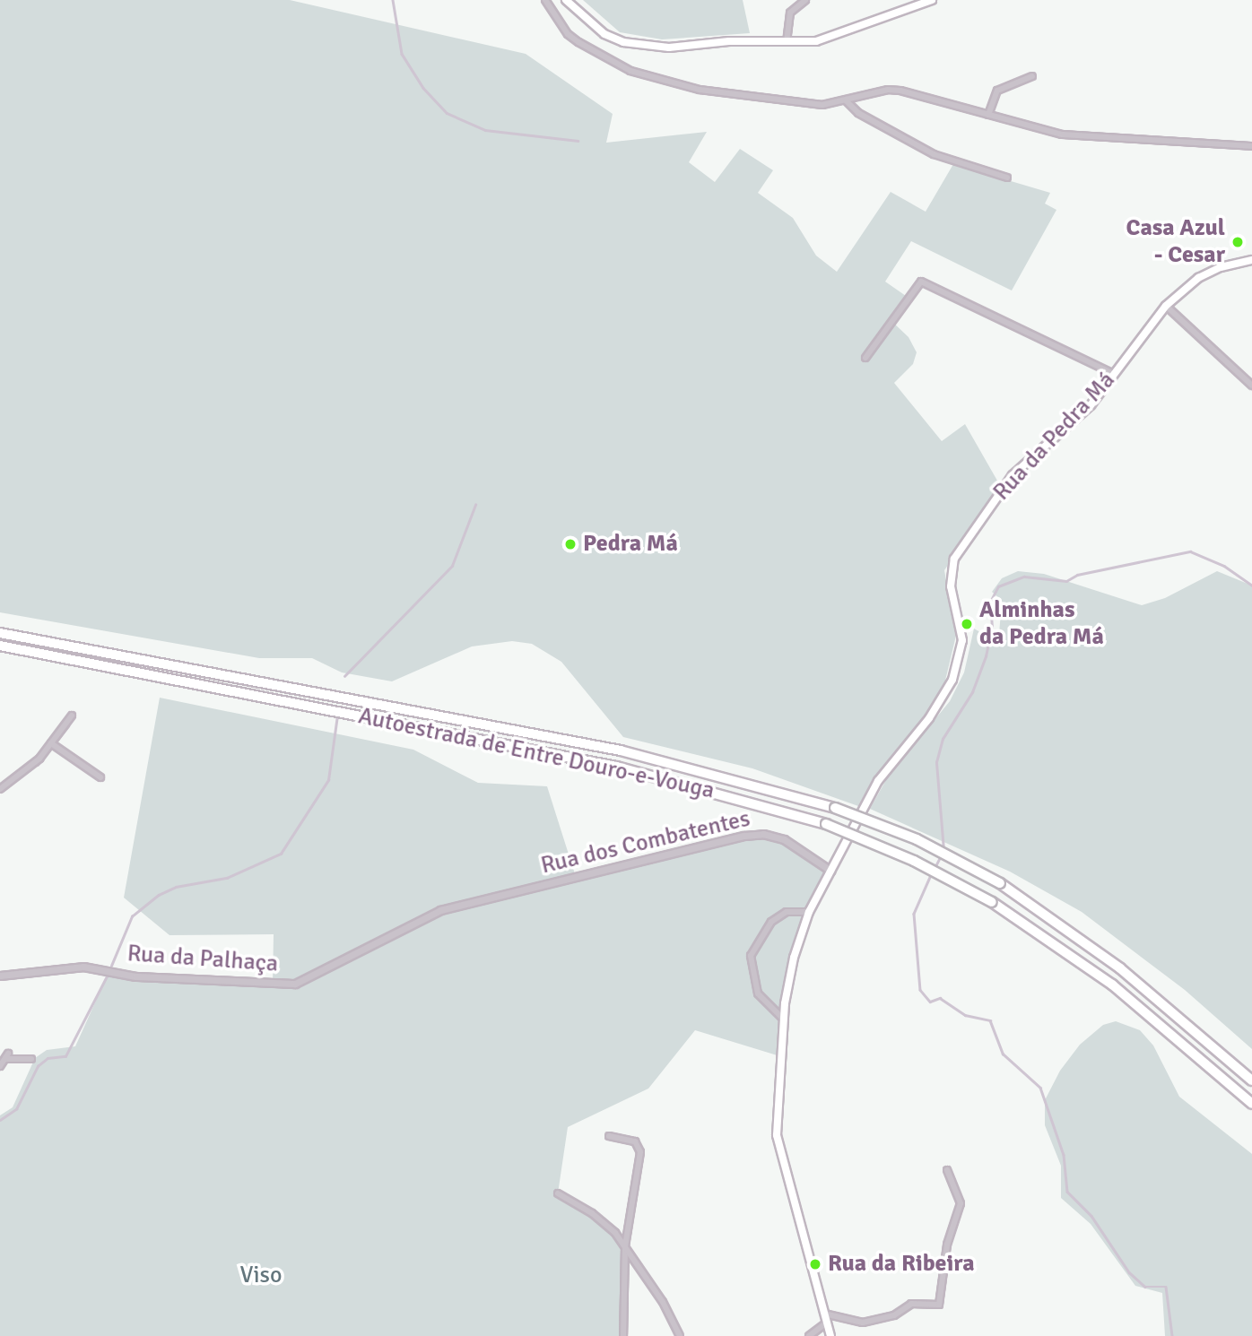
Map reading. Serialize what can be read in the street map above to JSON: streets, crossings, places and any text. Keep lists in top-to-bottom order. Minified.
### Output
{"streets":{"highway":["Autoestrada de Entre Douro-e-Vouga"],"main road":["Rua da Pedra Má"],"street":["Rua dos Combatentes","Rua da Palhaça"]},"crossings":[["Rua da Pedra Má","Rua dos Combatentes"],["Rua dos Combatentes","Rua da Palhaça"]],"parks":["Viso"],"places":["Casa Azul - Cesar","Pedra Má","Alminhas da Pedra Má","Rua da Ribeira"]}
